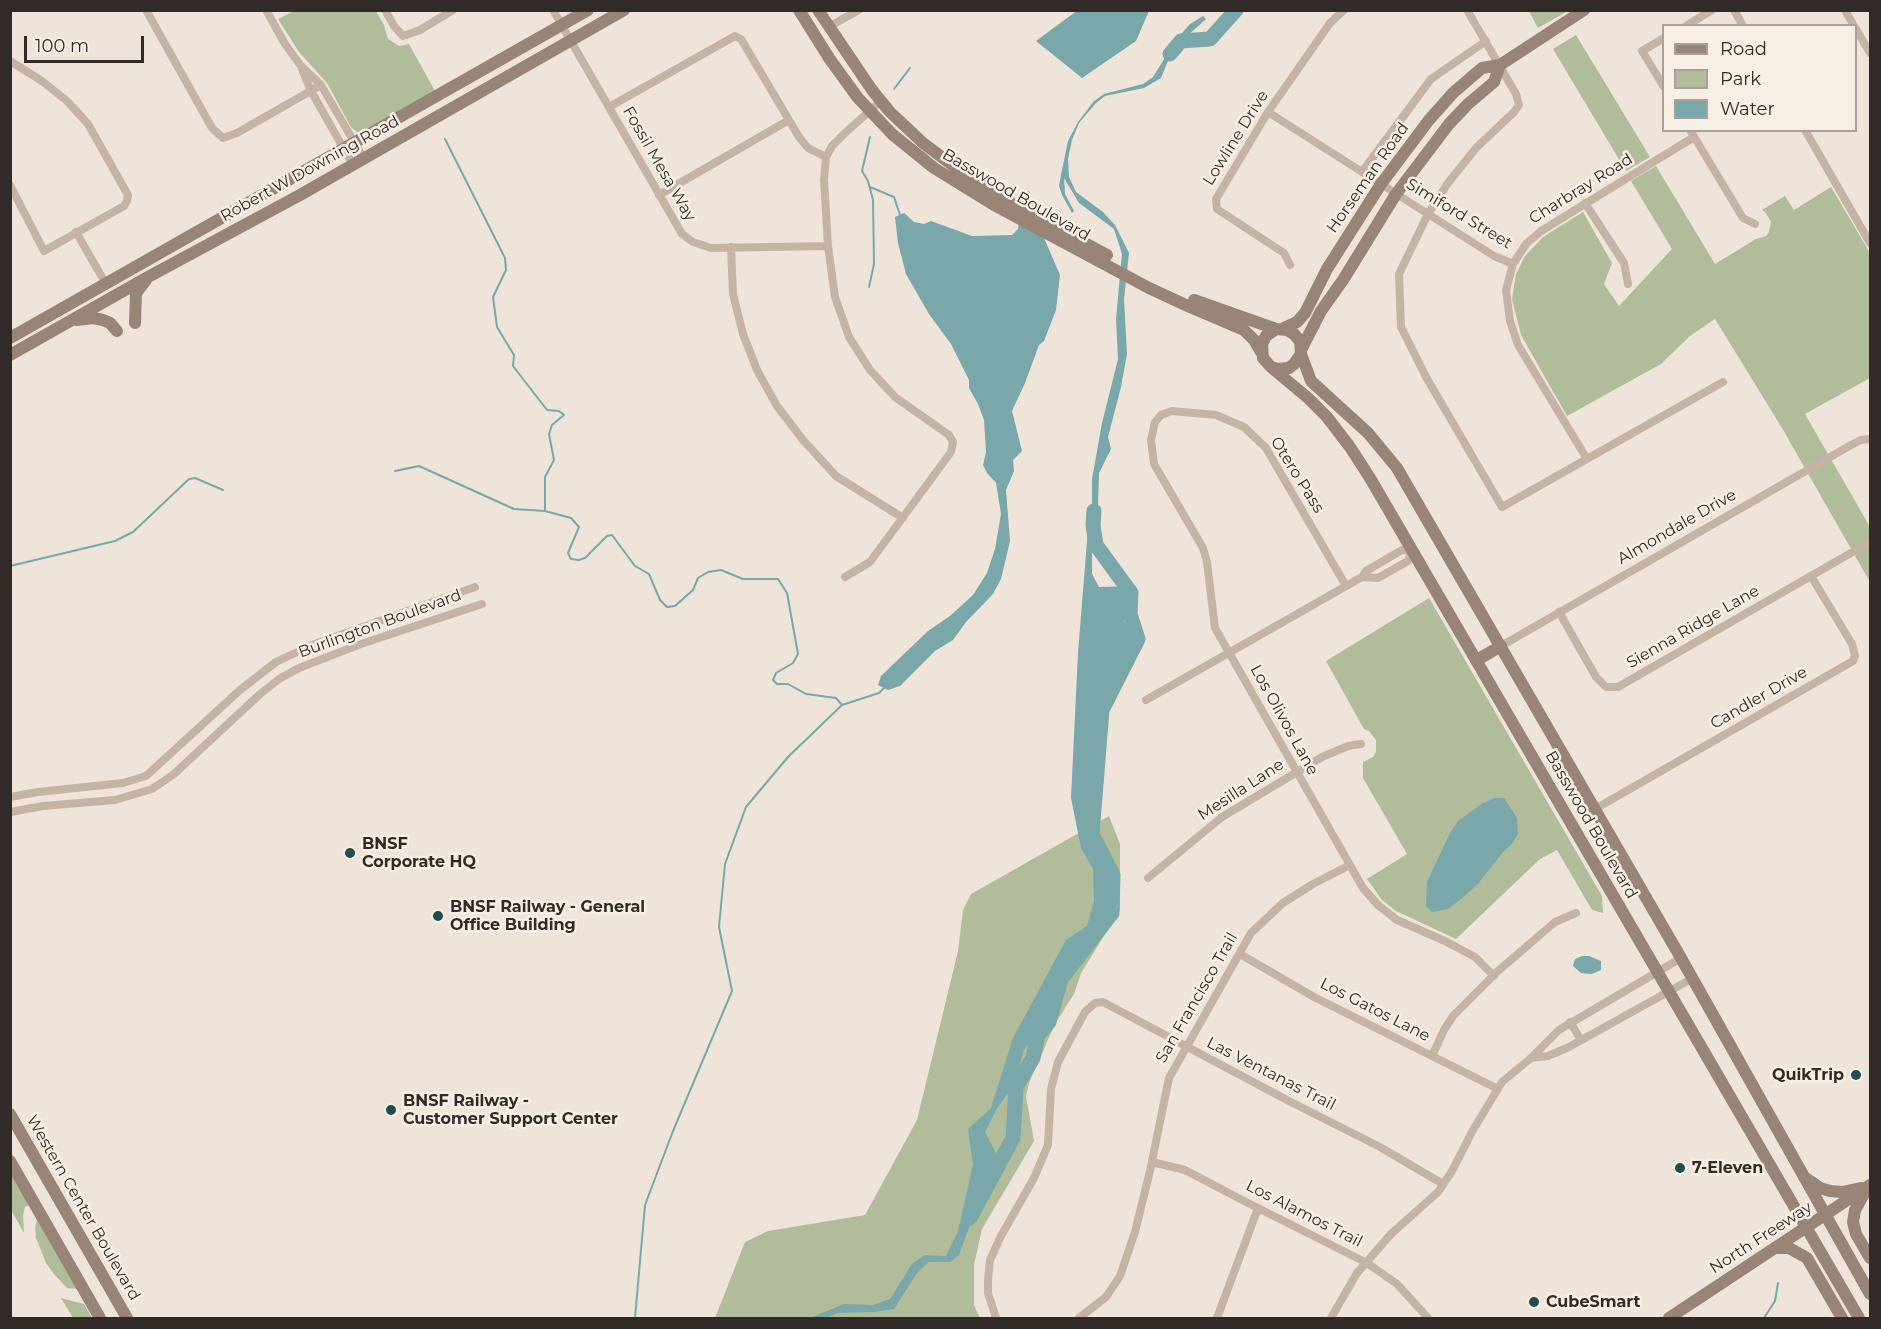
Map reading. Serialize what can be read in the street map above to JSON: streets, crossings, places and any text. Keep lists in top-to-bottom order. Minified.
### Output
{"streets":{"main road":["Robert W Downing Road","Horseman Road","Basswood Boulevard","Western Center Boulevard","North Freeway"],"street":["Lowline Drive","Fossil Mesa Way","Charbray Road","Simiford Street","Otero Pass","Almondale Drive","Burlington Boulevard","Sienna Ridge Lane","Candler Drive","Los Olivos Lane","Mesilla Lane","San Francisco Trail","Los Gatos Lane","Las Ventanas Trail","Los Alamos Trail"]},"crossings":[["Lowline Drive","Simiford Street"],["Fossil Mesa Way","Robert W Downing Road"],["Horseman Road","Basswood Boulevard"],["Horseman Road","Simiford Street"],["Charbray Road","Simiford Street"],["Basswood Boulevard","Almondale Drive"],["Basswood Boulevard","Candler Drive"],["Basswood Boulevard","North Freeway"],["Otero Pass","Los Olivos Lane"],["Almondale Drive","Sienna Ridge Lane"],["Sienna Ridge Lane","Candler Drive"],["Los Olivos Lane","Mesilla Lane"],["Los Olivos Lane","San Francisco Trail"],["San Francisco Trail","Los Gatos Lane"],["San Francisco Trail","Las Ventanas Trail"],["San Francisco Trail","Los Alamos Trail"]],"places":["BNSF Corporate HQ","BNSF Railway - General Office Building","QuikTrip","BNSF Railway - Customer Support Center","7-Eleven","CubeSmart"],"legend":["Road","Park","Water"],"scale_bar":"100 m"}
